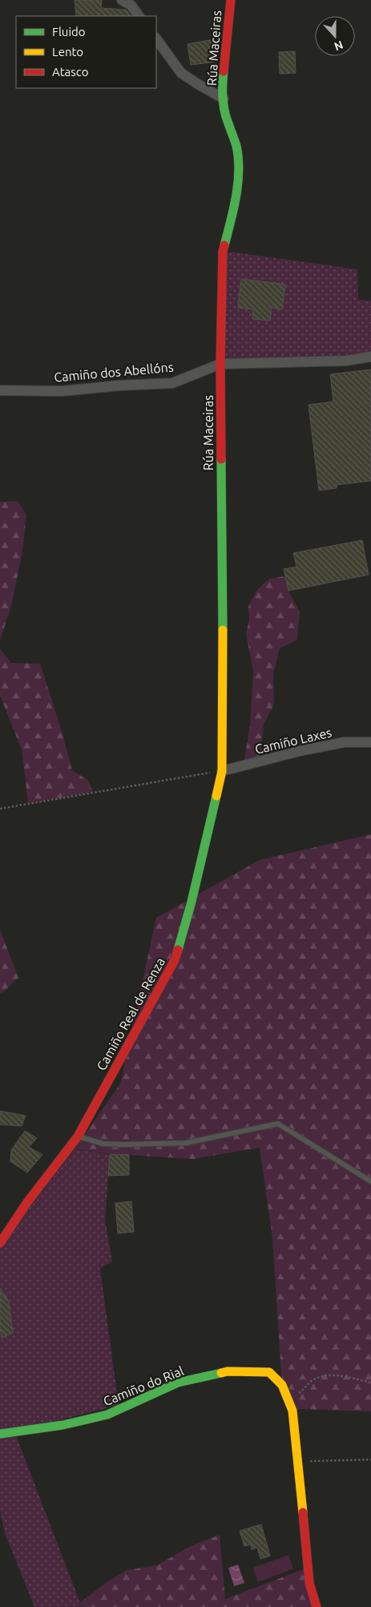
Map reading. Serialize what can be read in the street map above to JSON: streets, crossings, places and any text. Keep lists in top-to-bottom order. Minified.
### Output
{"streets":{"street":["Rúa Maceiras","Camiño dos Abellóns","Camiño Laxes","Camiño Real de Renza","Camiño do Rial"]},"crossings":[["Rúa Maceiras","Camiño dos Abellóns"],["Rúa Maceiras","Camiño Laxes"],["Rúa Maceiras","Camiño Real de Renza"],["Camiño Laxes","Camiño Real de Renza"]],"legend":["Fluido","Lento","Atasco"],"north":"bottom"}
